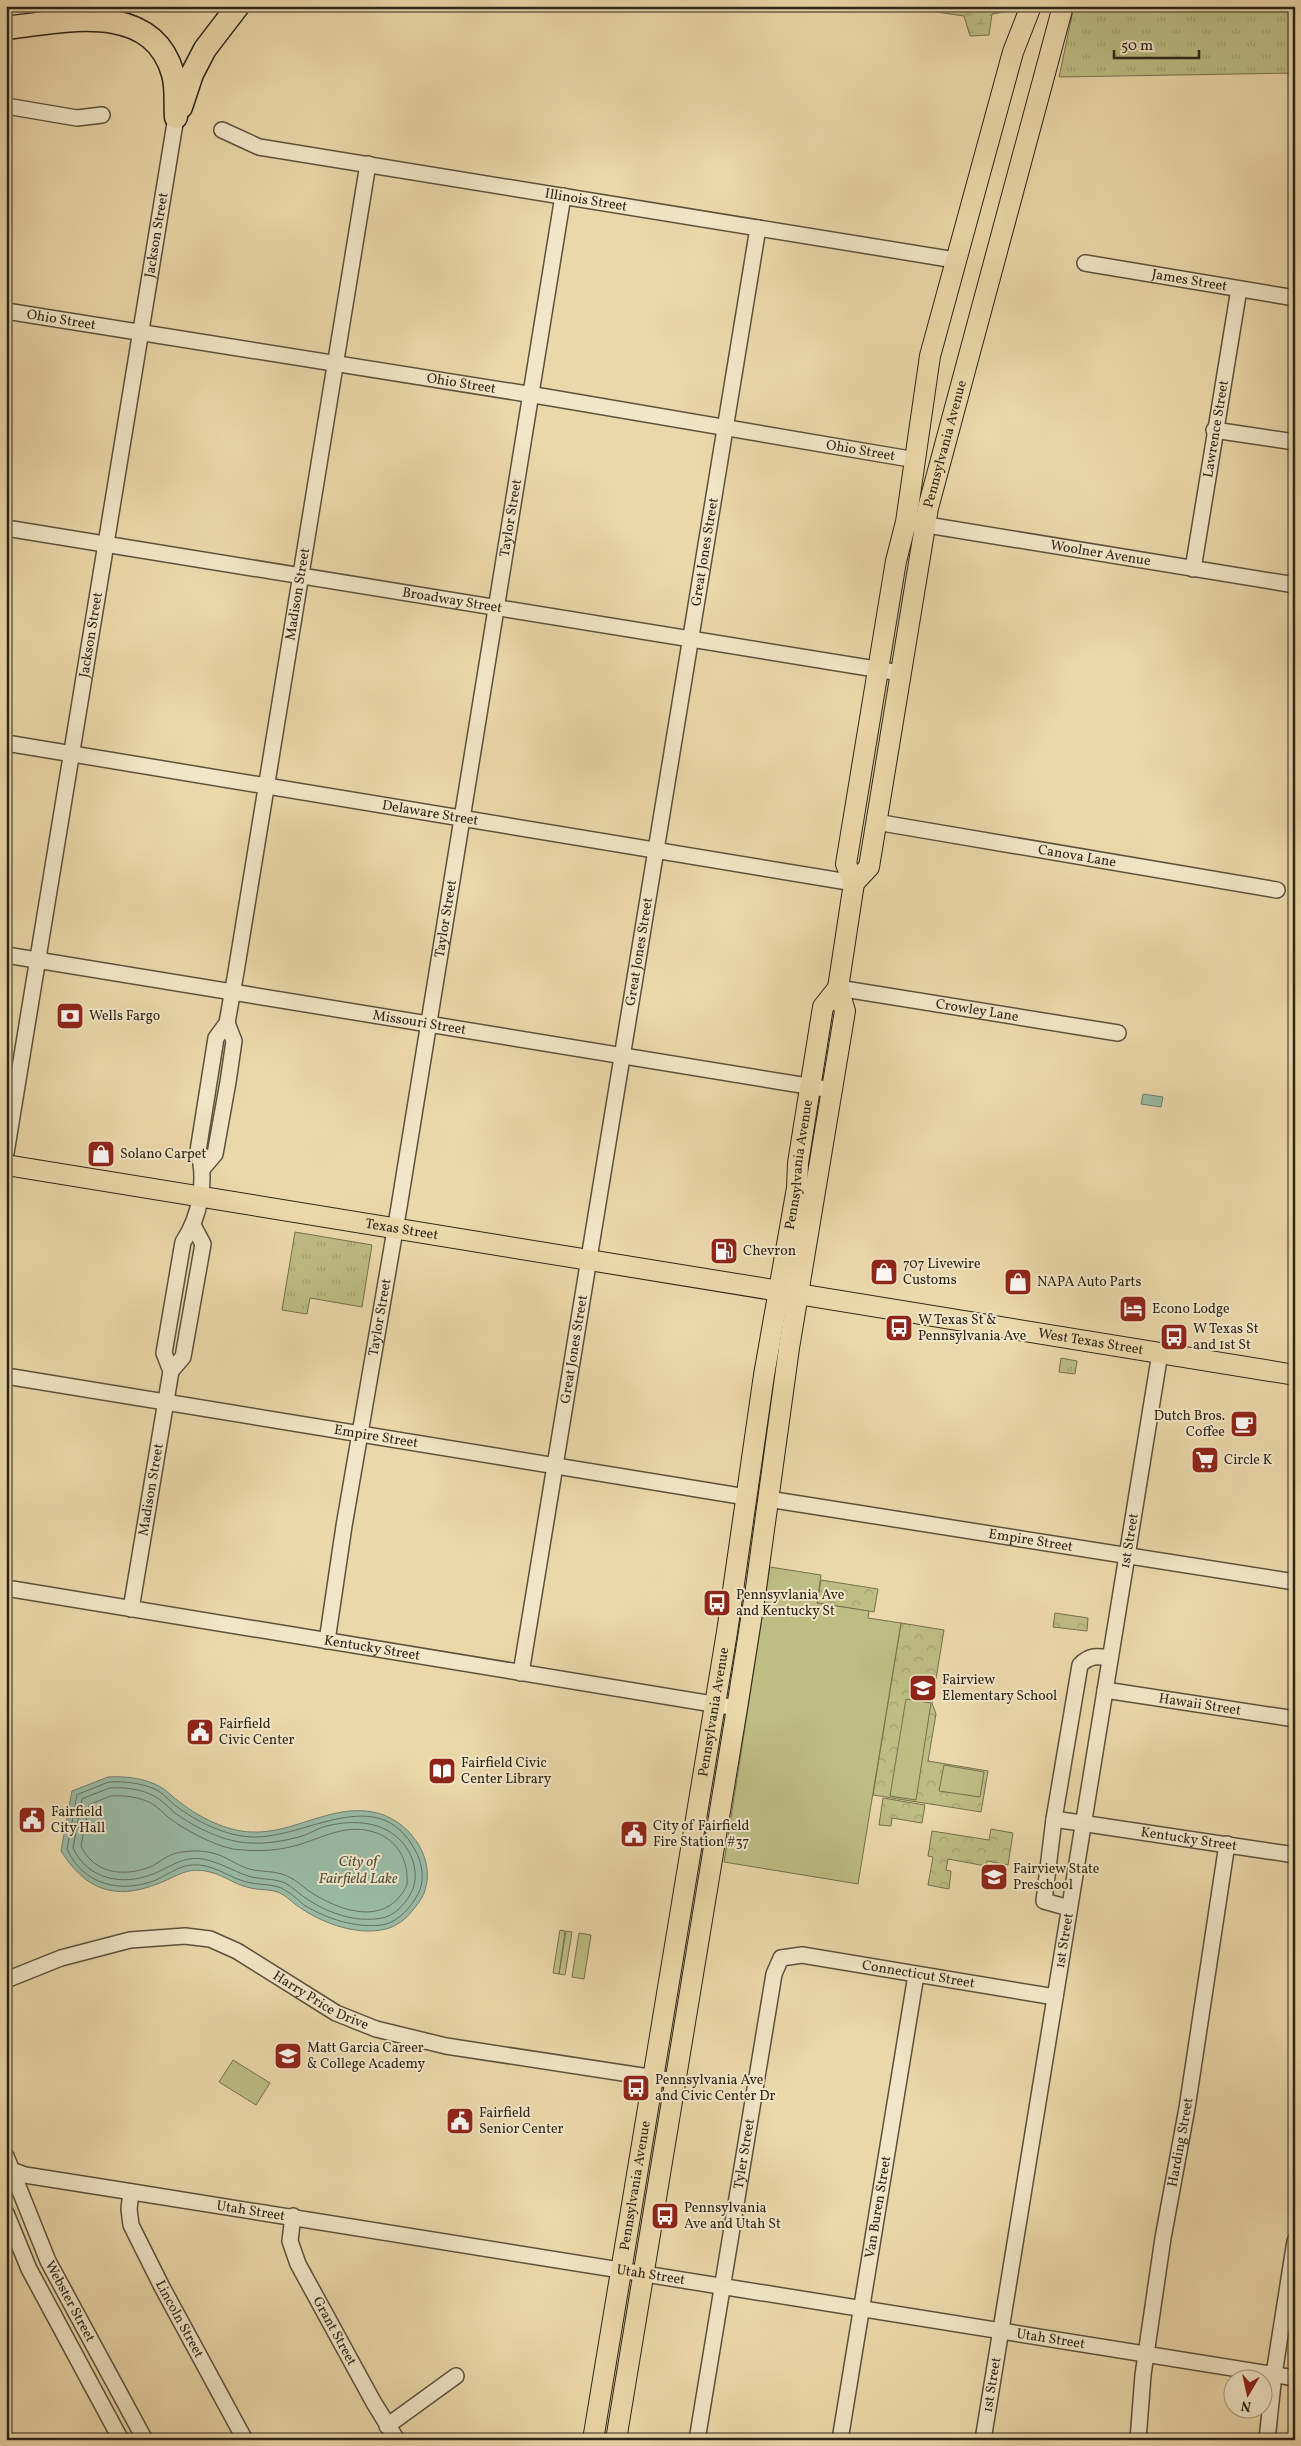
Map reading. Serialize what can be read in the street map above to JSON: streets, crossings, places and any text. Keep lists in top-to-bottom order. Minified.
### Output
{"streets":{"main road":["Pennsylvania Avenue","Texas Street","West Texas Street"],"street":["Illinois Street","Jackson Street","James Street","Ohio Street","Lawrence Street","Taylor Street","Great Jones Street","Woolner Avenue","Madison Street","Broadway Street","Delaware Street","Canova Lane","Crowley Lane","Missouri Street","Empire Street","1st Street","Kentucky Street","Hawaii Street","Connecticut Street","Harry Price Drive","Harding Street","Tyler Street","Van Buren Street","Utah Street","Webster Street","Lincoln Street","Grant Street"]},"crossings":[["Illinois Street","Pennsylvania Avenue"],["Illinois Street","Taylor Street"],["Illinois Street","Great Jones Street"],["Illinois Street","Madison Street"],["Jackson Street","Ohio Street"],["Jackson Street","Broadway Street"],["Jackson Street","Delaware Street"],["Jackson Street","Missouri Street"],["James Street","Lawrence Street"],["Ohio Street","Pennsylvania Avenue"],["Ohio Street","Taylor Street"],["Ohio Street","Great Jones Street"],["Ohio Street","Madison Street"],["Lawrence Street","Woolner Avenue"],["Pennsylvania Avenue","Woolner Avenue"],["Pennsylvania Avenue","Broadway Street"],["Pennsylvania Avenue","Delaware Street"],["Pennsylvania Avenue","Canova Lane"],["Pennsylvania Avenue","Crowley Lane"],["Pennsylvania Avenue","Missouri Street"],["Pennsylvania Avenue","Texas Street"],["Pennsylvania Avenue","West Texas Street"],["Pennsylvania Avenue","Empire Street"],["Pennsylvania Avenue","Kentucky Street"],["Pennsylvania Avenue","Harry Price Drive"],["Pennsylvania Avenue","Utah Street"],["Taylor Street","Broadway Street"],["Taylor Street","Delaware Street"],["Taylor Street","Missouri Street"],["Taylor Street","Texas Street"],["Taylor Street","Empire Street"],["Taylor Street","Kentucky Street"],["Great Jones Street","Broadway Street"],["Great Jones Street","Delaware Street"],["Great Jones Street","Missouri Street"],["Great Jones Street","Texas Street"],["Great Jones Street","Empire Street"],["Great Jones Street","Kentucky Street"],["Madison Street","Broadway Street"],["Madison Street","Delaware Street"],["Madison Street","Missouri Street"],["Madison Street","Texas Street"],["Madison Street","Empire Street"],["Madison Street","Kentucky Street"],["Texas Street","West Texas Street"],["West Texas Street","1st Street"],["Empire Street","1st Street"],["1st Street","Kentucky Street"],["1st Street","Hawaii Street"],["1st Street","Connecticut Street"],["1st Street","Utah Street"],["Kentucky Street","Harding Street"],["Connecticut Street","Tyler Street"],["Connecticut Street","Van Buren Street"],["Harding Street","Utah Street"],["Tyler Street","Utah Street"],["Van Buren Street","Utah Street"],["Utah Street","Webster Street"],["Utah Street","Lincoln Street"],["Utah Street","Grant Street"]],"water":["City of Fairfield Lake"],"places":{"bank":["Wells Fargo"],"shop":["Solano Carpet","707 Livewire Customs","NAPA Auto Parts"],"fuel station":["Chevron"],"hotel":["Econo Lodge"],"bus stop":["W Texas St & Pennsylvania Ave","W Texas St and 1st St","Pennsyvlania Ave and Kentucky St","Pennsylvania Ave and Civic Center Dr","Pennsylvania Ave and Utah St"],"cafe":["Dutch Bros. Coffee"],"supermarket":["Circle K"],"school or university":["Fairview Elementary School","Fairview State Preschool","Matt Garcia Career & College Academy"],"public building":["Fairfield Civic Center","Fairfield City Hall","City of Fairfield Fire Station #37","Fairfield Senior Center"],"library":["Fairfield Civic Center Library"]},"scale_bar":"50 m","north":"bottom"}
